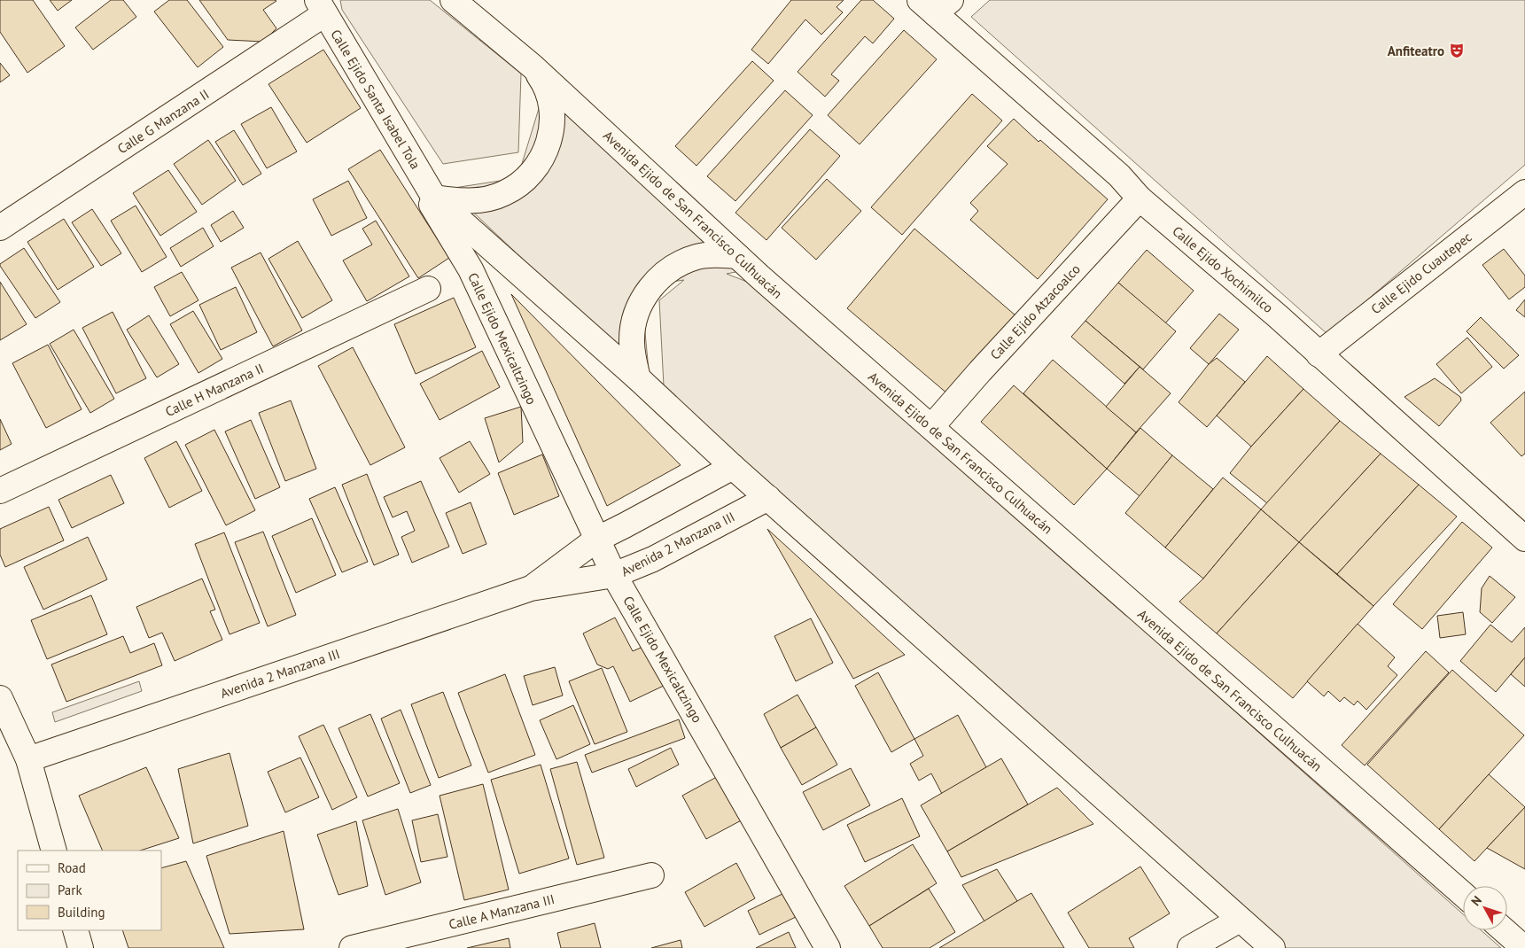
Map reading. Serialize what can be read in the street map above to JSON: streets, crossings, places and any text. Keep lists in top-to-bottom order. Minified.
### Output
{"streets":{"street":["Calle Ejido Santa Isabel Tola","Calle G Manzana II","Avenida Ejido de San Francisco Culhuacán","Calle Ejido Xochimilco","Calle Ejido Cuautepec","Calle Ejido Atzacoalco","Calle Ejido Mexicaltzingo","Calle H Manzana II","Avenida 2 Manzana III","Calle A Manzana III"]},"crossings":[["Calle Ejido Santa Isabel Tola","Calle G Manzana II"],["Calle Ejido Santa Isabel Tola","Calle Ejido Mexicaltzingo"],["Avenida Ejido de San Francisco Culhuacán","Calle Ejido Atzacoalco"],["Calle Ejido Xochimilco","Calle Ejido Cuautepec"],["Calle Ejido Xochimilco","Calle Ejido Atzacoalco"],["Calle Ejido Mexicaltzingo","Avenida 2 Manzana III"]],"places":{"theatre":["Anfiteatro"]},"legend":["Road","Park","Building"],"north":"top left"}
